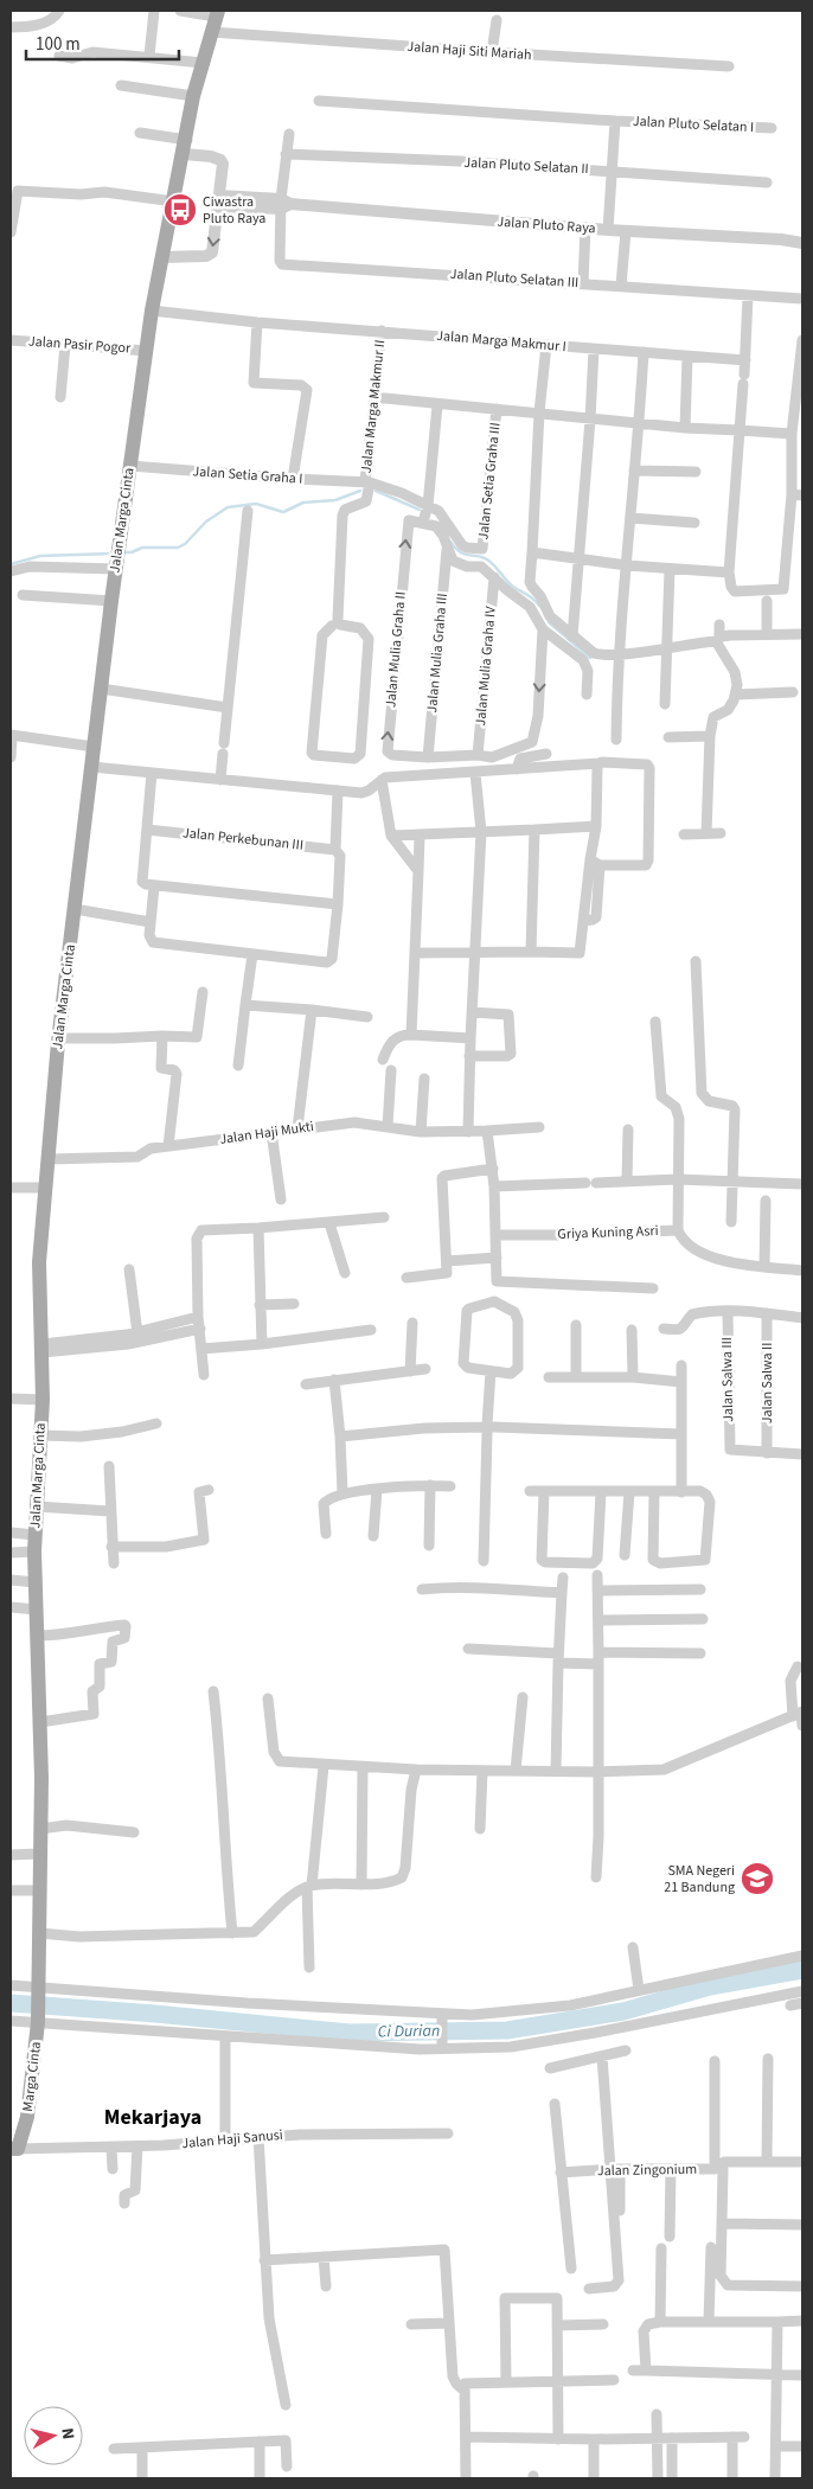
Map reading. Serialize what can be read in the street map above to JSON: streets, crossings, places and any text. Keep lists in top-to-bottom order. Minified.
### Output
{"streets":{"main road":["Jalan Marga Cinta","Marga Cinta"],"street":["Jalan Haji Siti Mariah","Jalan Pluto Selatan I","Jalan Pluto Selatan II","Jalan Pluto Raya","Jalan Pluto Selatan III","Jalan Marga Makmur I","Jalan Pasir Pogor","Jalan Marga Makmur II","Jalan Setia Graha I","Jalan Setia Graha III","Jalan Mulia Graha II","Jalan Mulia Graha III","Jalan Mulia Graha IV","Jalan Perkebunan III","Jalan Haji Mukti","Griya Kuning Asri","Jalan Salwa III","Jalan Salwa II","Jalan Haji Sanusi","Jalan Zingonium"]},"crossings":[["Jalan Haji Siti Mariah","Jalan Marga Cinta"],["Jalan Pluto Raya","Jalan Pluto Selatan III"],["Jalan Marga Makmur I","Jalan Marga Makmur II"],["Jalan Marga Makmur I","Jalan Marga Cinta"],["Jalan Pasir Pogor","Jalan Marga Cinta"],["Jalan Marga Makmur II","Jalan Setia Graha I"],["Jalan Setia Graha I","Jalan Setia Graha III"],["Jalan Setia Graha I","Jalan Marga Cinta"],["Jalan Marga Cinta","Jalan Haji Mukti"],["Jalan Marga Cinta","Marga Cinta"],["Jalan Mulia Graha II","Jalan Mulia Graha III"],["Jalan Salwa III","Jalan Salwa II"],["Marga Cinta","Jalan Haji Sanusi"]],"districts":["Mekarjaya"],"water":["Ci Durian"],"places":{"bus stop":["Ciwastra Pluto Raya"],"school or university":["SMA Negeri 21 Bandung"]},"scale_bar":"100 m","north":"right"}
